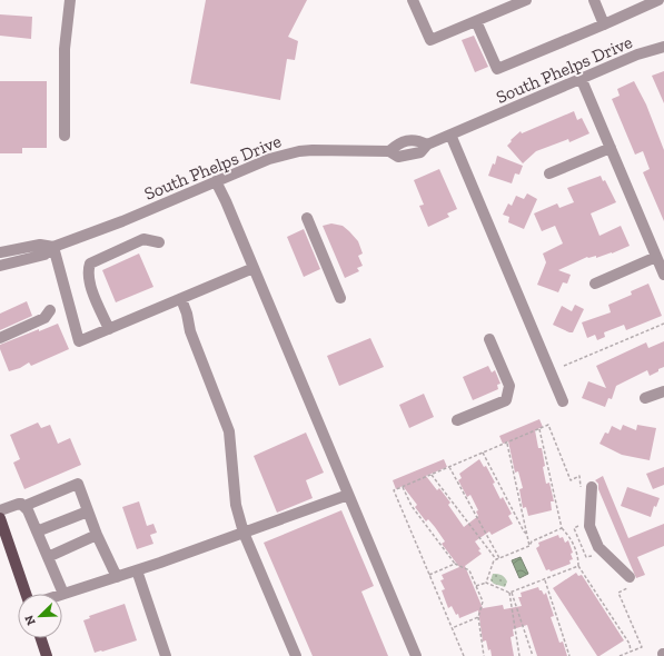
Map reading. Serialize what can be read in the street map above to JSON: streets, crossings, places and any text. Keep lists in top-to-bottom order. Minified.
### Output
{"streets":{"street":["South Phelps Drive"]},"north":"bottom left"}
